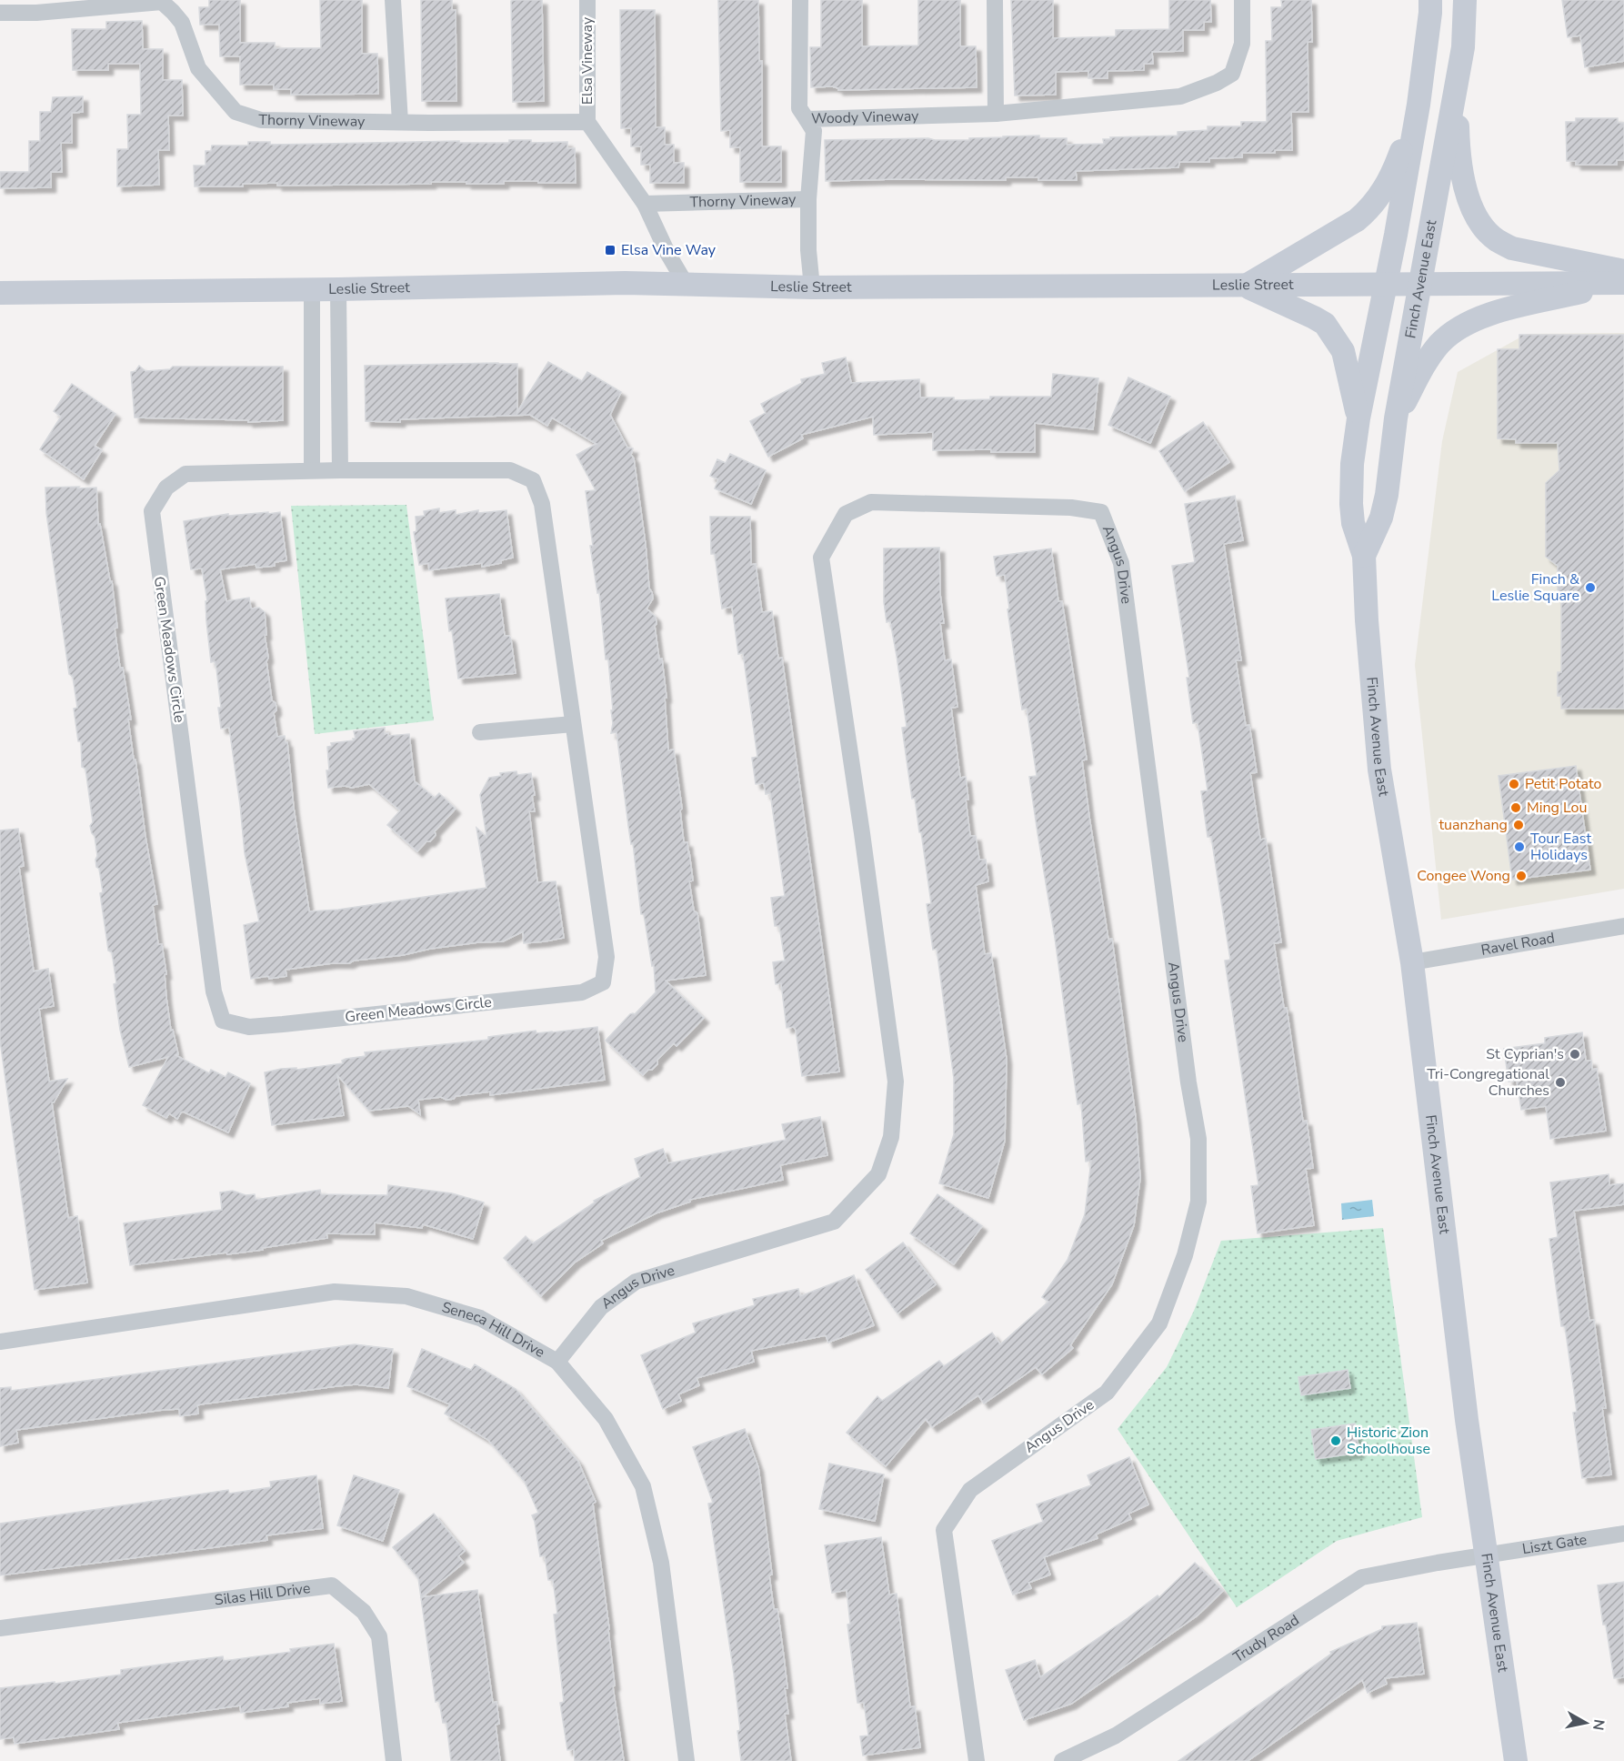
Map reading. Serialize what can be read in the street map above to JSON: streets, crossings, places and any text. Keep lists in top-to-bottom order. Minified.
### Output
{"streets":{"main road":["Finch Avenue East","Leslie Street"],"street":["Elsa Vineway","Woody Vineway","Thorny Vineway","Angus Drive","Green Meadows Circle","Ravel Road","Seneca Hill Drive","Liszt Gate","Silas Hill Drive","Trudy Road"]},"crossings":[["Elsa Vineway","Thorny Vineway"],["Woody Vineway","Thorny Vineway"],["Woody Vineway","Leslie Street"],["Finch Avenue East","Leslie Street"],["Finch Avenue East","Ravel Road"],["Finch Avenue East","Liszt Gate"],["Finch Avenue East","Trudy Road"],["Angus Drive","Seneca Hill Drive"],["Liszt Gate","Trudy Road"]],"places":{"transit":["Elsa Vine Way"],"other":["Finch & Leslie Square","Petit Potato","Ming Lou","tuanzhang","Tour East Holidays","Congee Wong","St Cyprian's","Tri-Congregational Churches","Historic Zion Schoolhouse"]},"north":"right"}
